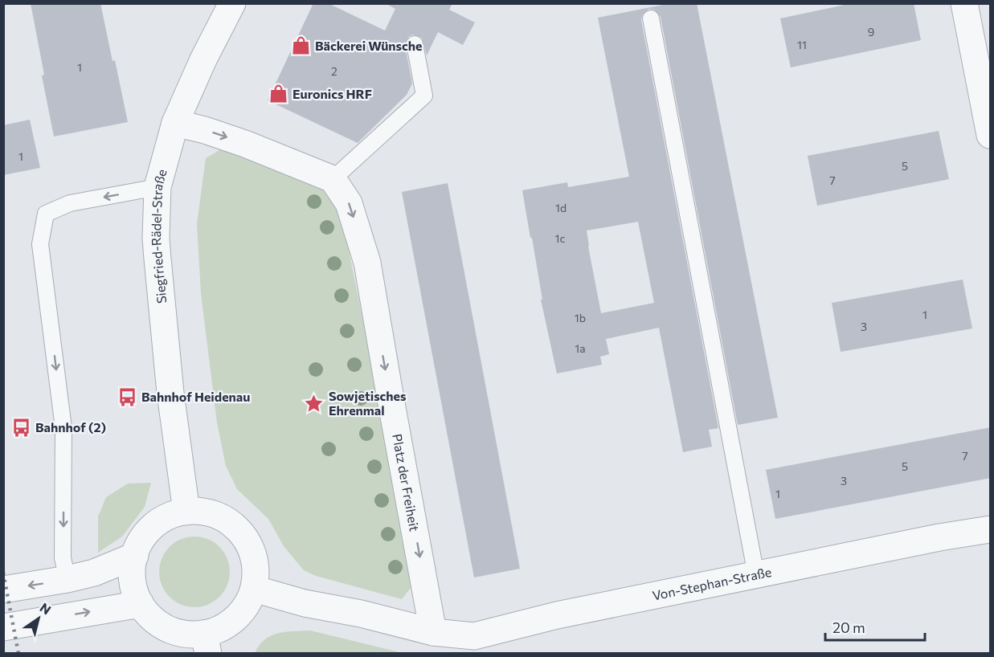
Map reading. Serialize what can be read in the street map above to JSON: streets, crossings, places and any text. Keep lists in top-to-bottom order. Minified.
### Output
{"streets":{"street":["Siegfried-Rädel-Straße","Platz der Freiheit","Von-Stephan-Straße"]},"crossings":[["Platz der Freiheit","Von-Stephan-Straße"]],"one_way":["Platz der Freiheit"],"places":{"shop":["Bäckerei Wünsche","Euronics HRF"],"bus stop":["Bahnhof Heidenau","Bahnhof (2)"],"place":["Sowjetisches Ehrenmal"]},"house_numbers":["9","11","1","2","1","5","7","1d","1c","1","1b","3","1a","7","5","3","1"],"scale_bar":"20 m","north":"top right"}
